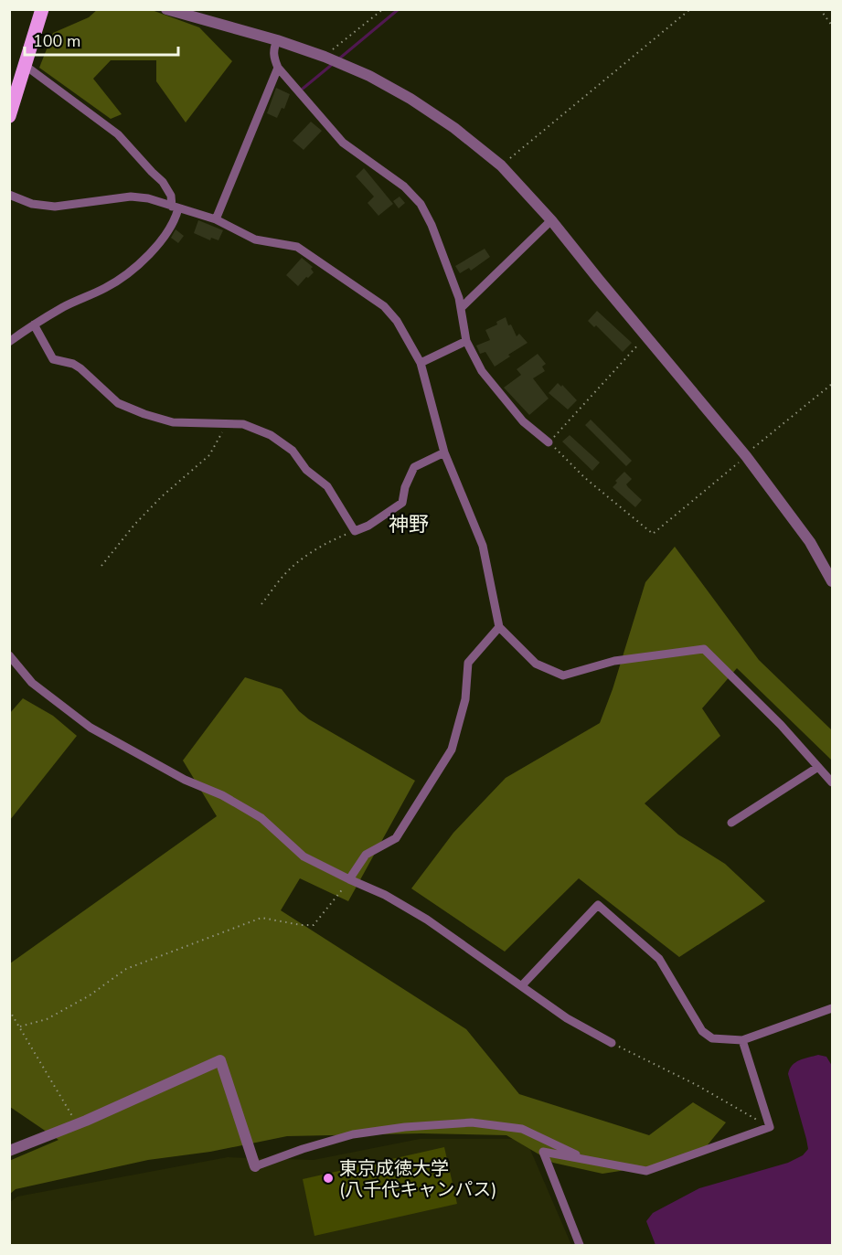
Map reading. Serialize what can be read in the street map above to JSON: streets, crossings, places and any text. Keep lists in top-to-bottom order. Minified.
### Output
{"districts":["神野"],"places":["東京成徳大学 (八千代キャンパス)"],"scale_bar":"100 m"}
